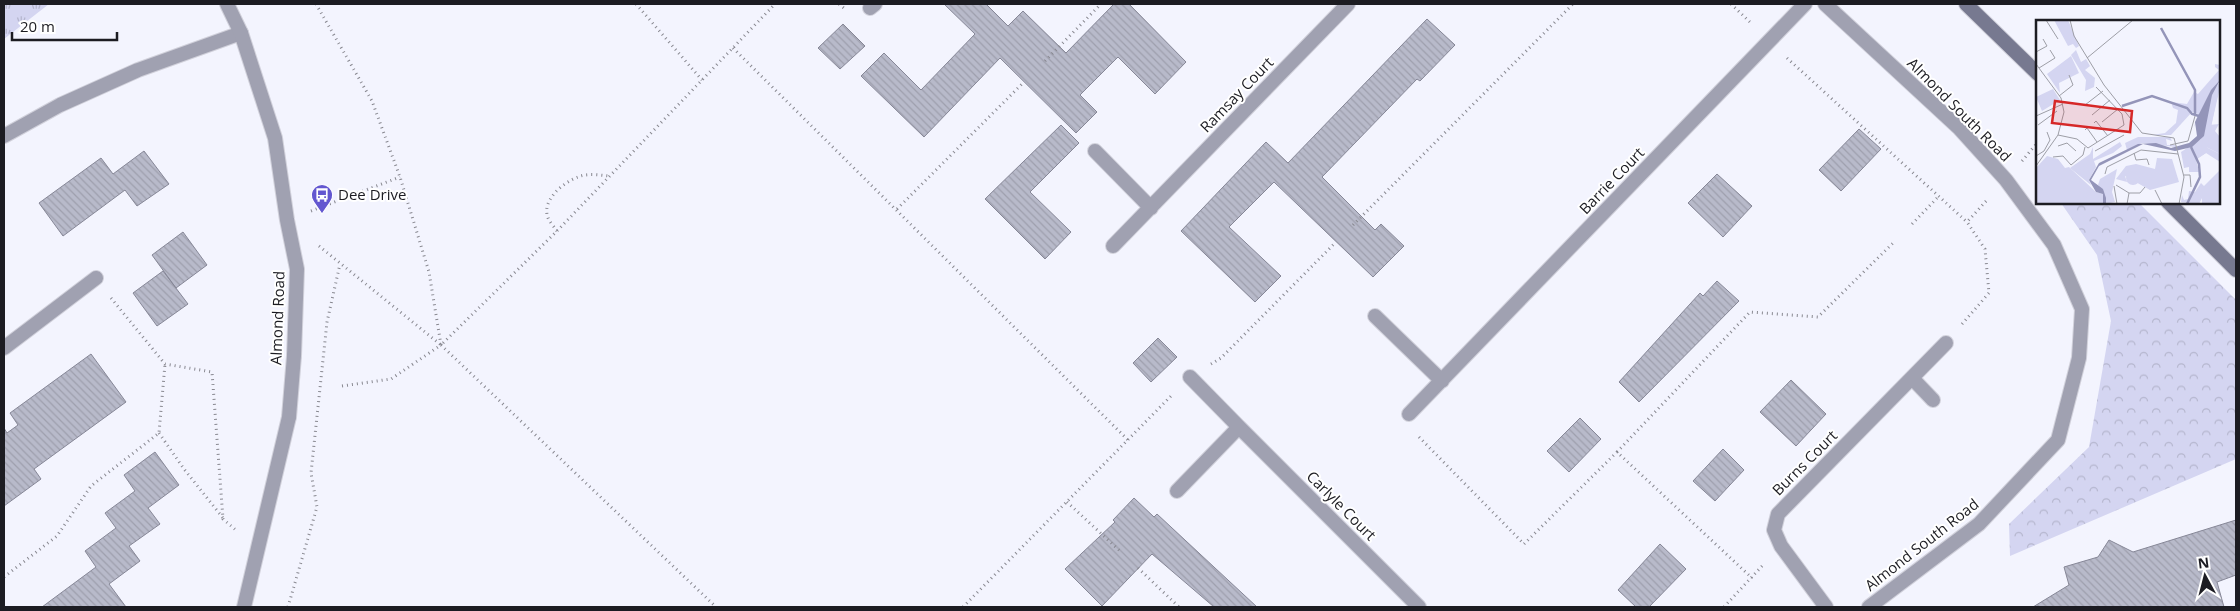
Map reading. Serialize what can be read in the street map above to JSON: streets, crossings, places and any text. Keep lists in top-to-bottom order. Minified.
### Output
{"streets":{"street":["Ramsay Court","Almond South Road","Barrie Court","Almond Road","Burns Court","Carlyle Court"]},"places":{"bus stop":["Dee Drive"]},"scale_bar":"20 m","north":"top"}
